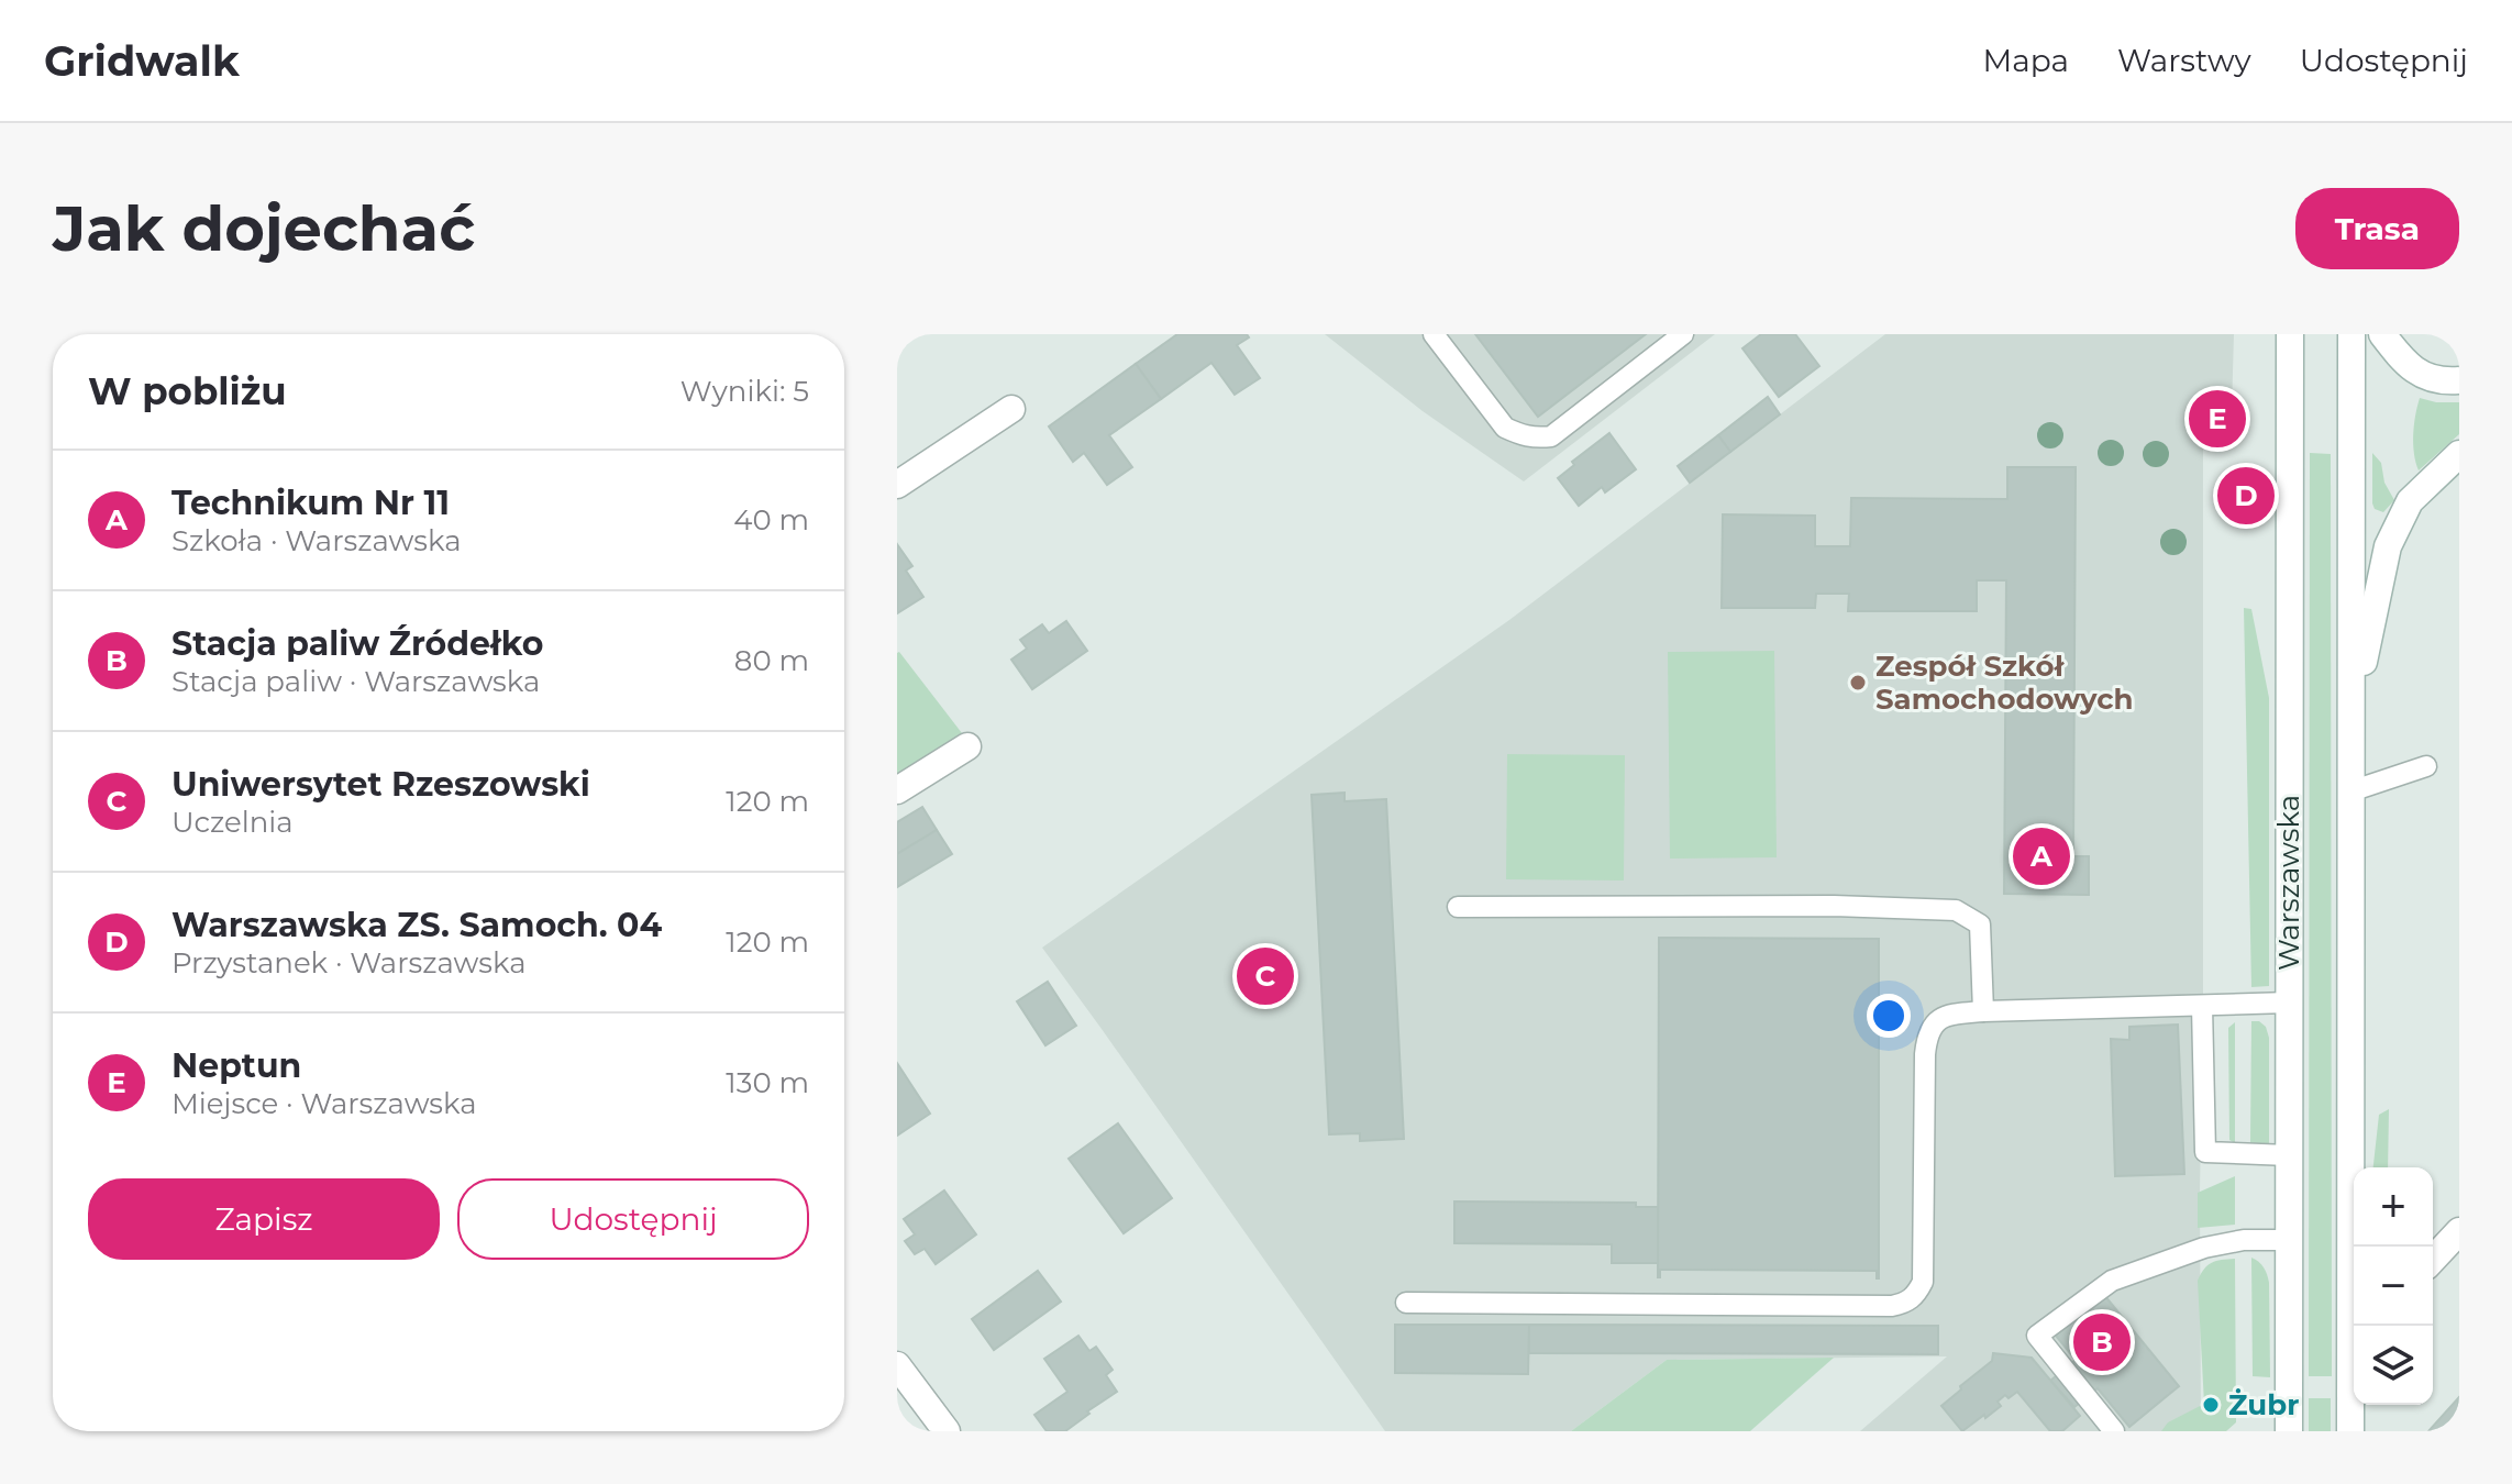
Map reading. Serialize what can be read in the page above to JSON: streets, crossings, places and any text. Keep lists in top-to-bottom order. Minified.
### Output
{"streets":{"main road":["Warszawska"]},"places":["Zespół Szkół Samochodowych","Żubr"],"page":{"header":"Gridwalk","nav":["Mapa","Warstwy","Udostępnij"],"buttons":["Trasa",["Zapisz","Udostępnij"]],"title":"Jak dojechać","heading":["W pobliżu","Wyniki: 5"],"pins":["E","D","A","C","B"],"list":[{"mark":"A","name":"Technikum Nr 11","note":"Szkoła · Warszawska","value":"40 m"},{"mark":"B","name":"Stacja paliw Źródełko","note":"Stacja paliw · Warszawska","value":"80 m"},{"mark":"C","name":"Uniwersytet Rzeszowski","note":"Uczelnia","value":"120 m"},{"mark":"D","name":"Warszawska ZS. Samoch. 04","note":"Przystanek · Warszawska","value":"120 m"},{"mark":"E","name":"Neptun","note":"Miejsce · Warszawska","value":"130 m"}],"map_buttons":["+","−"]}}
